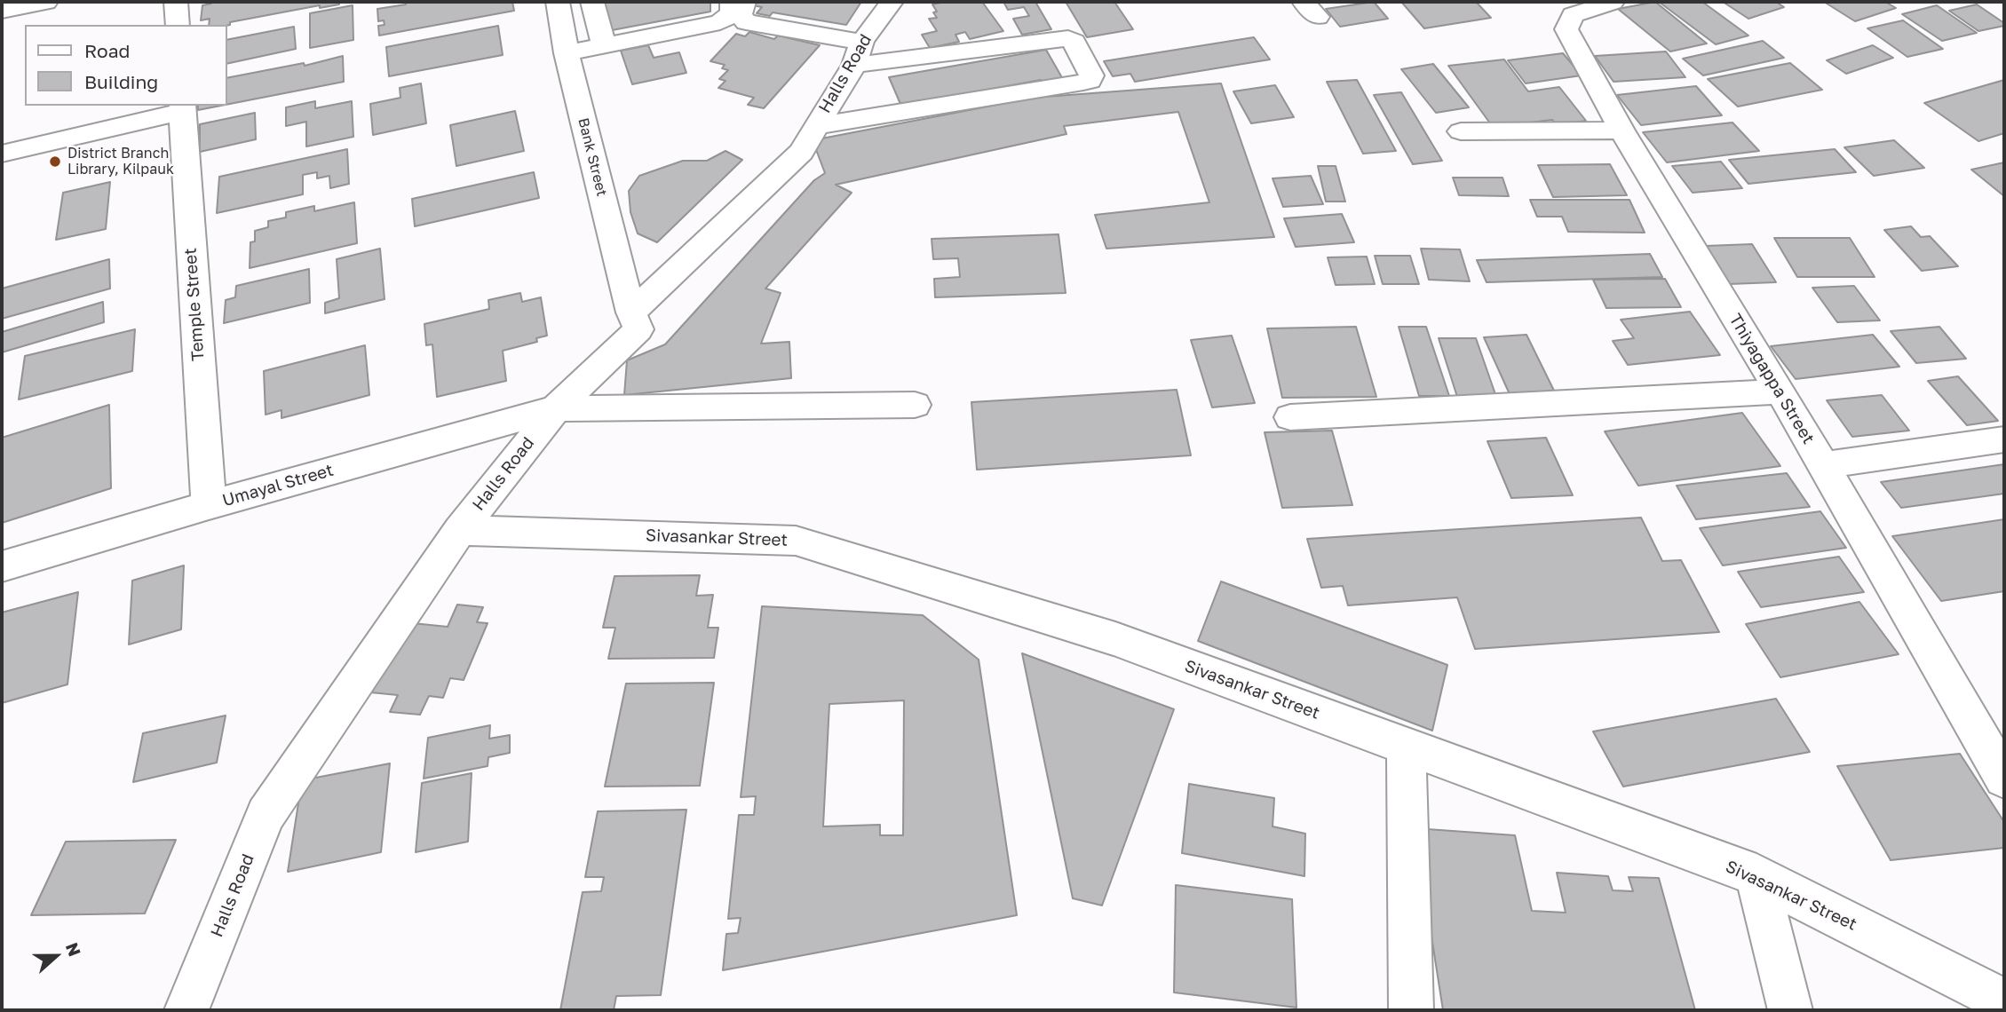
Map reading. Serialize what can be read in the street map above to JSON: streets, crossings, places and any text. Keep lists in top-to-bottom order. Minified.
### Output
{"streets":{"street":["Halls Road","Bank Street","Temple Street","Thiyagappa Street","Umayal Street","Sivasankar Street"]},"crossings":[["Halls Road","Bank Street"],["Halls Road","Umayal Street"],["Halls Road","Sivasankar Street"],["Temple Street","Umayal Street"]],"places":["District Branch Library, Kilpauk"],"legend":["Road","Building"],"north":"right"}
